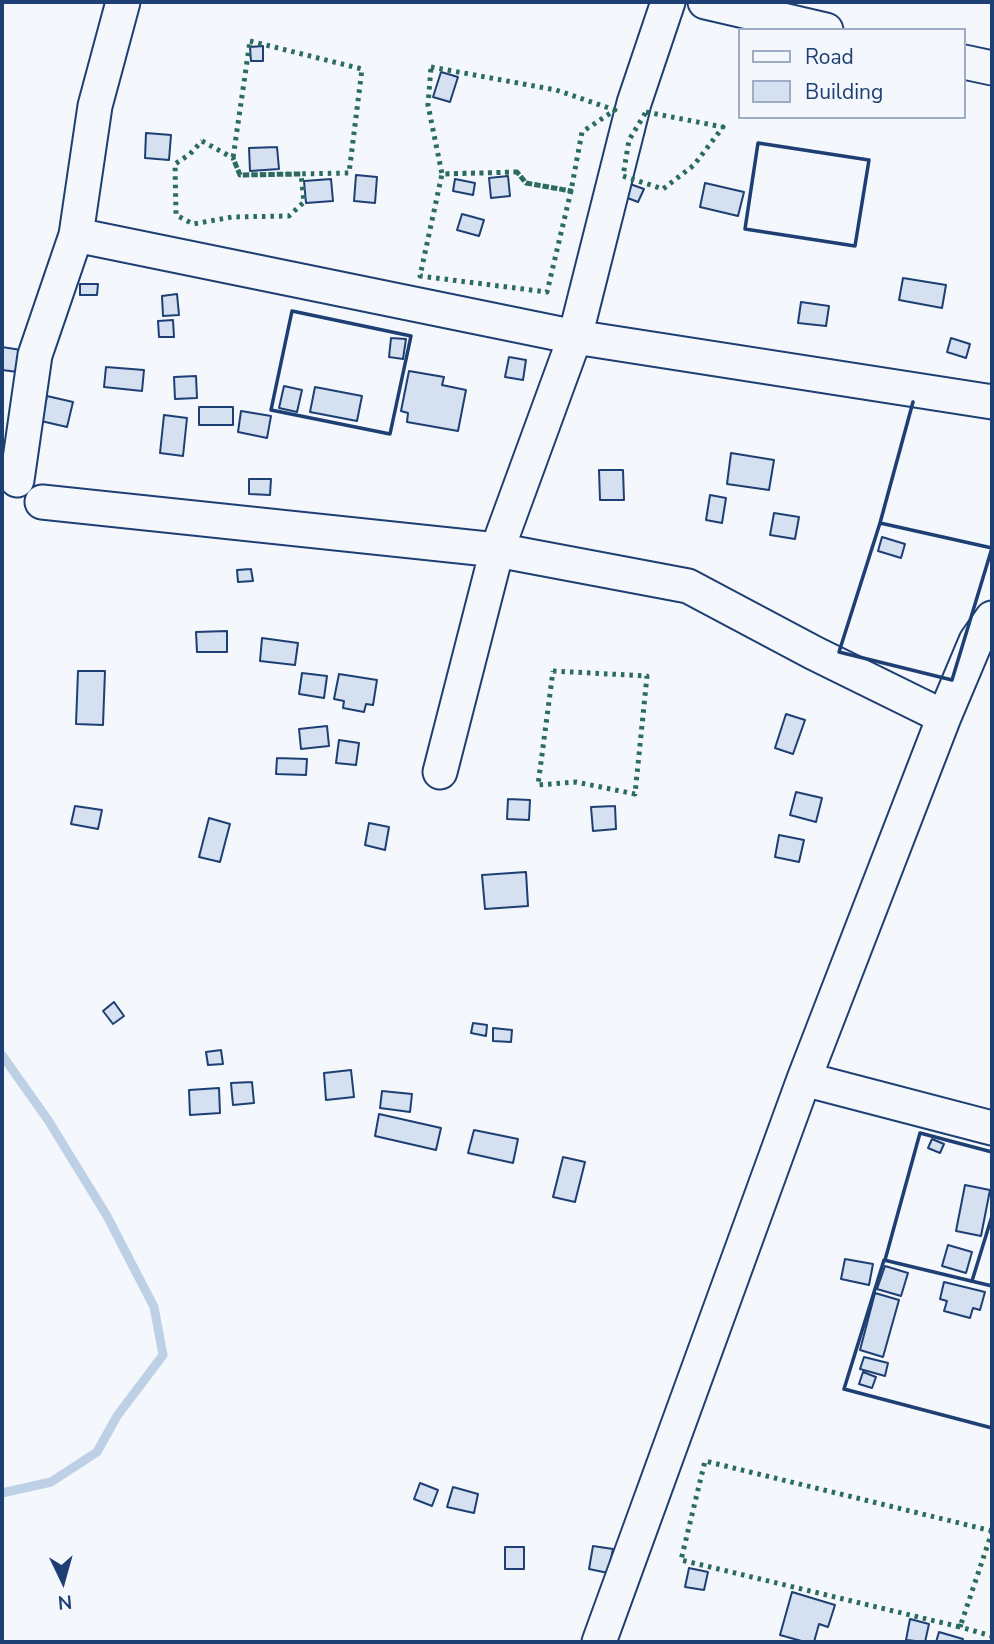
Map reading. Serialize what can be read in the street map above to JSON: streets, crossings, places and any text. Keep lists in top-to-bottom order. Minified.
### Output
{"legend":["Road","Building"],"north":"bottom"}
